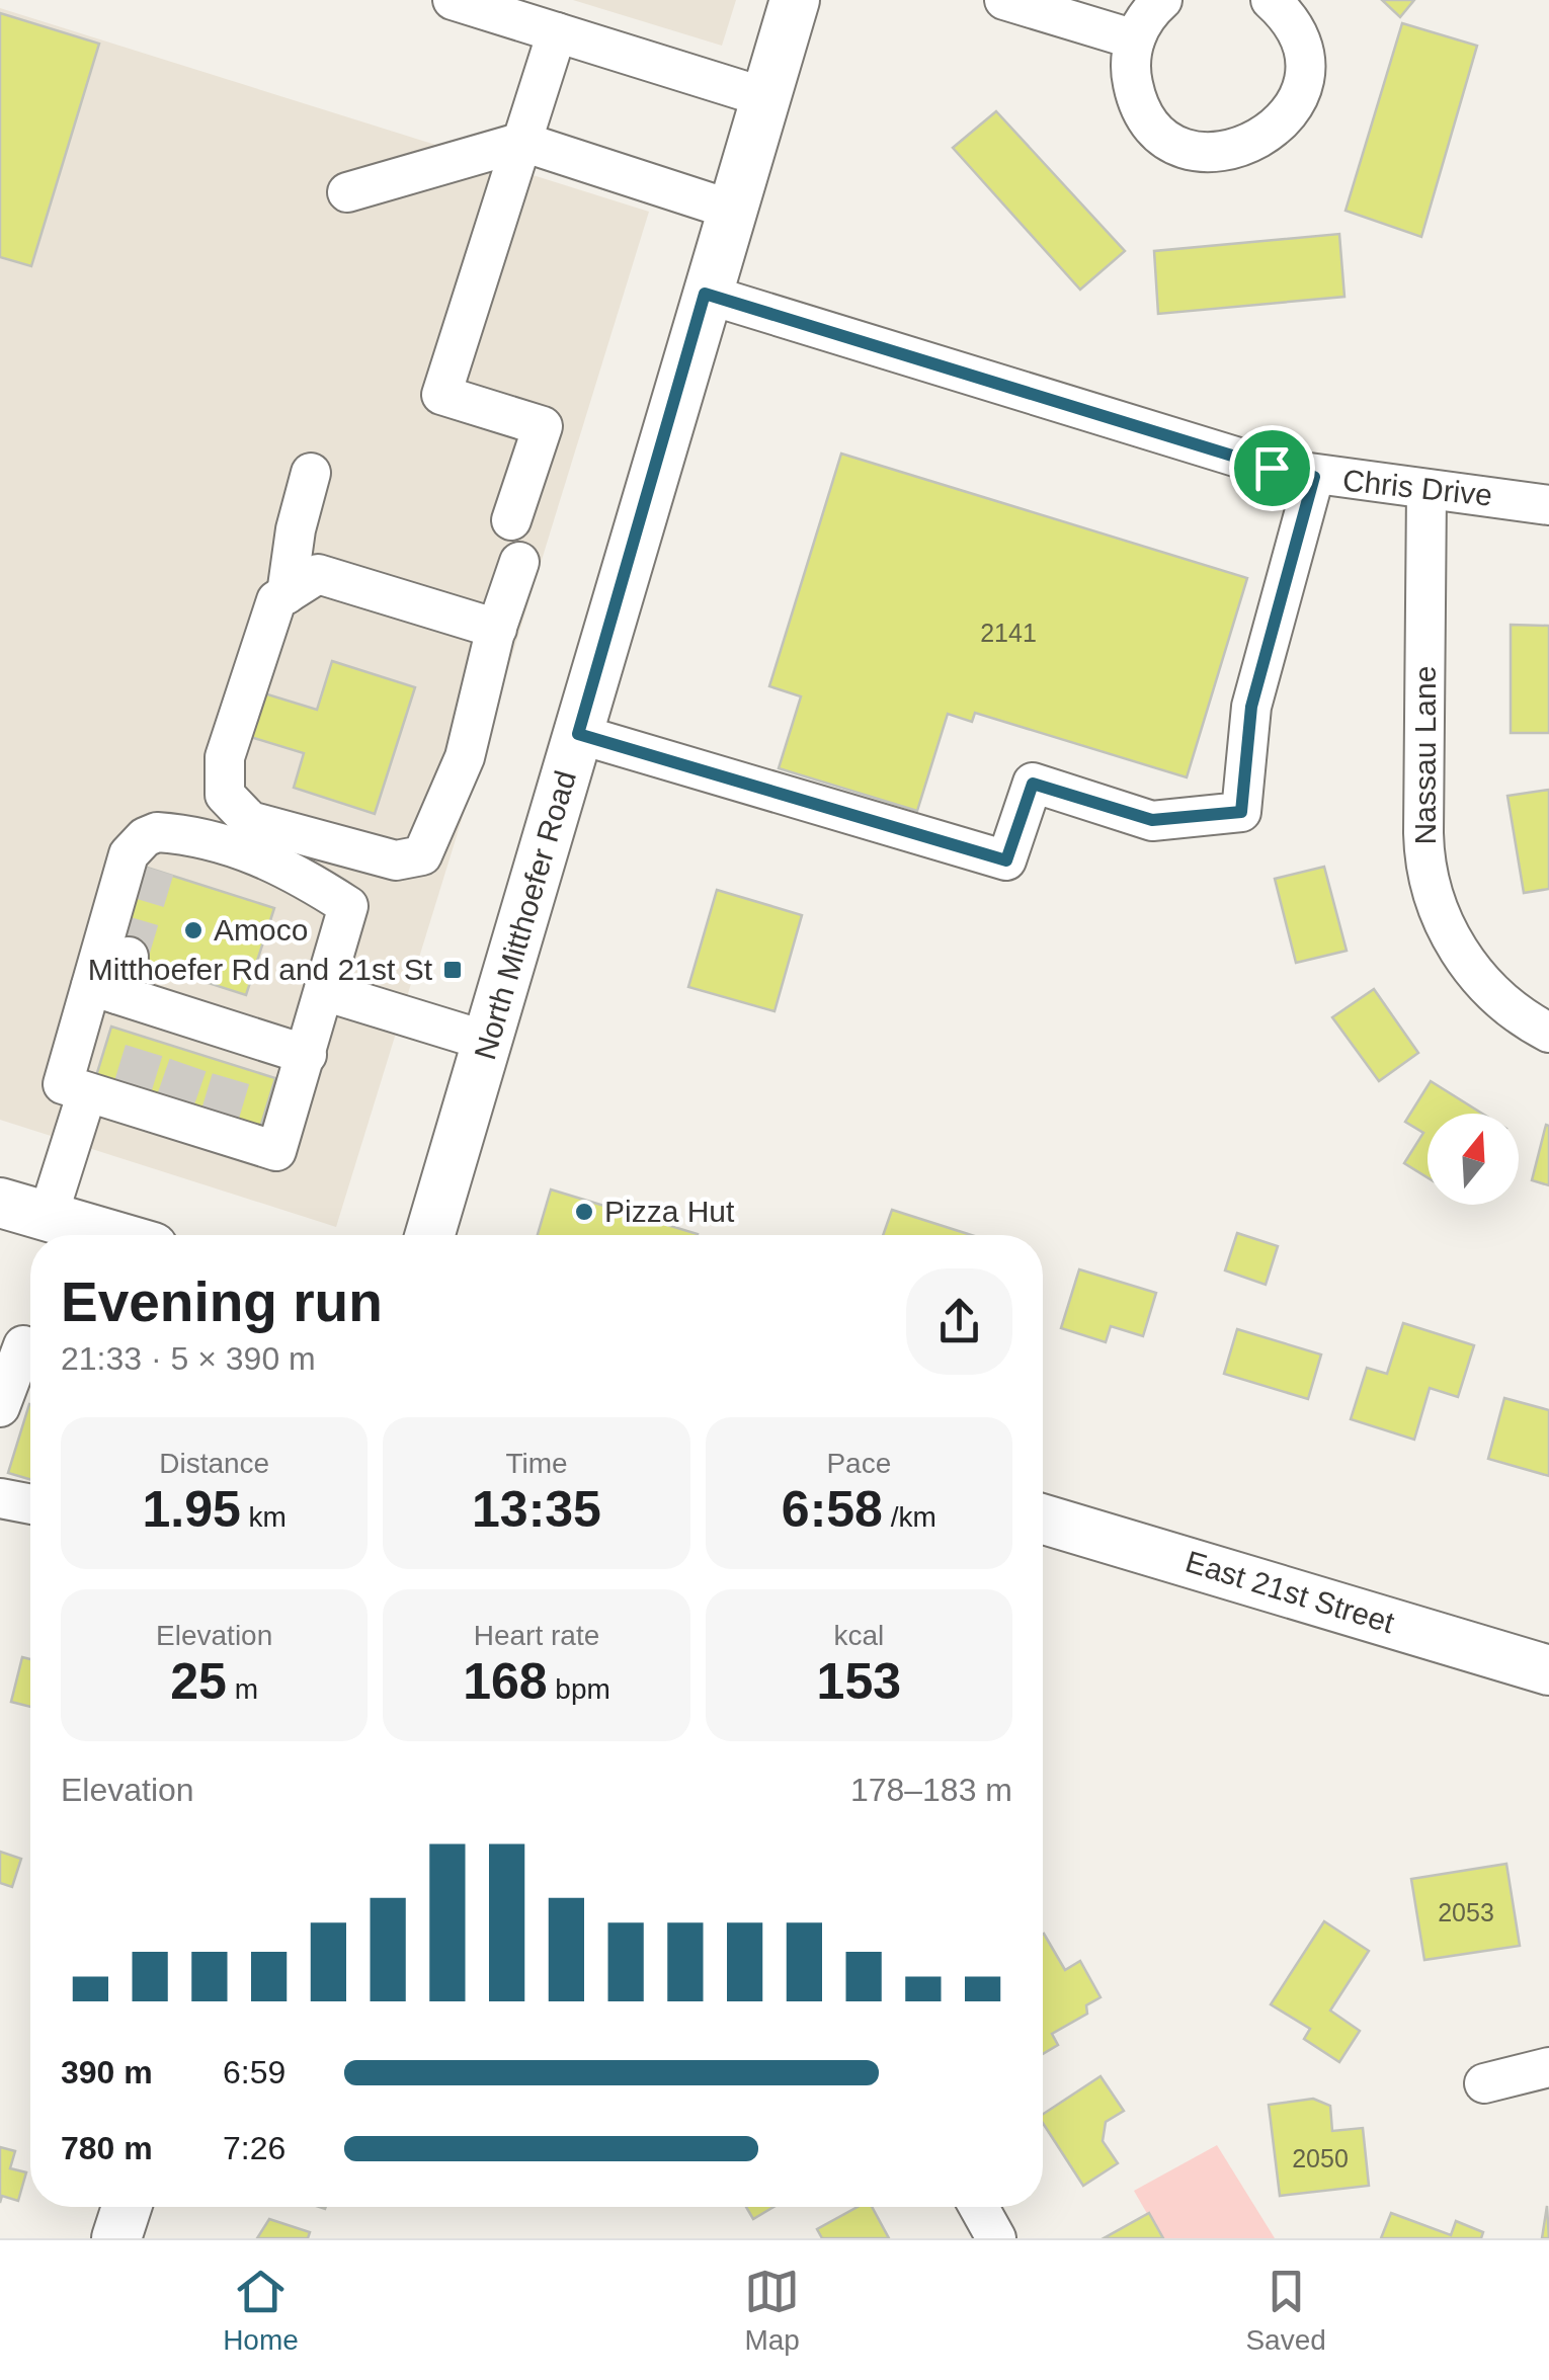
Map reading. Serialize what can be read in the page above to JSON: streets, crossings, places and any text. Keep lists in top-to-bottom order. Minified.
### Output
{"streets":{"main road":["North Mitthoefer Road","East 21st Street"],"street":["Chris Drive","Nassau Lane"]},"crossings":[["Chris Drive","Nassau Lane"],["Chris Drive","North Mitthoefer Road"]],"places":{"other":["Amoco","Pizza Hut"],"transit":["Mitthoefer Rd and 21st St"]},"house_numbers":["2141","2053","2050"],"north":"top","page":{"heading":["Evening run","21:33 · 5 × 390 m"],"stats":[["Distance","1.95 km"],["Time","13:35"],["Pace","6:58 /km"],["Elevation","25 m"],["Heart rate","168 bpm"],["kcal","153"]],"chart":["Elevation","178–183 m"],"list":[{"name":"390 m","note":"6:59"},{"name":"780 m","note":"7:26"}],"tabs":["Home","Map","Saved"]}}
